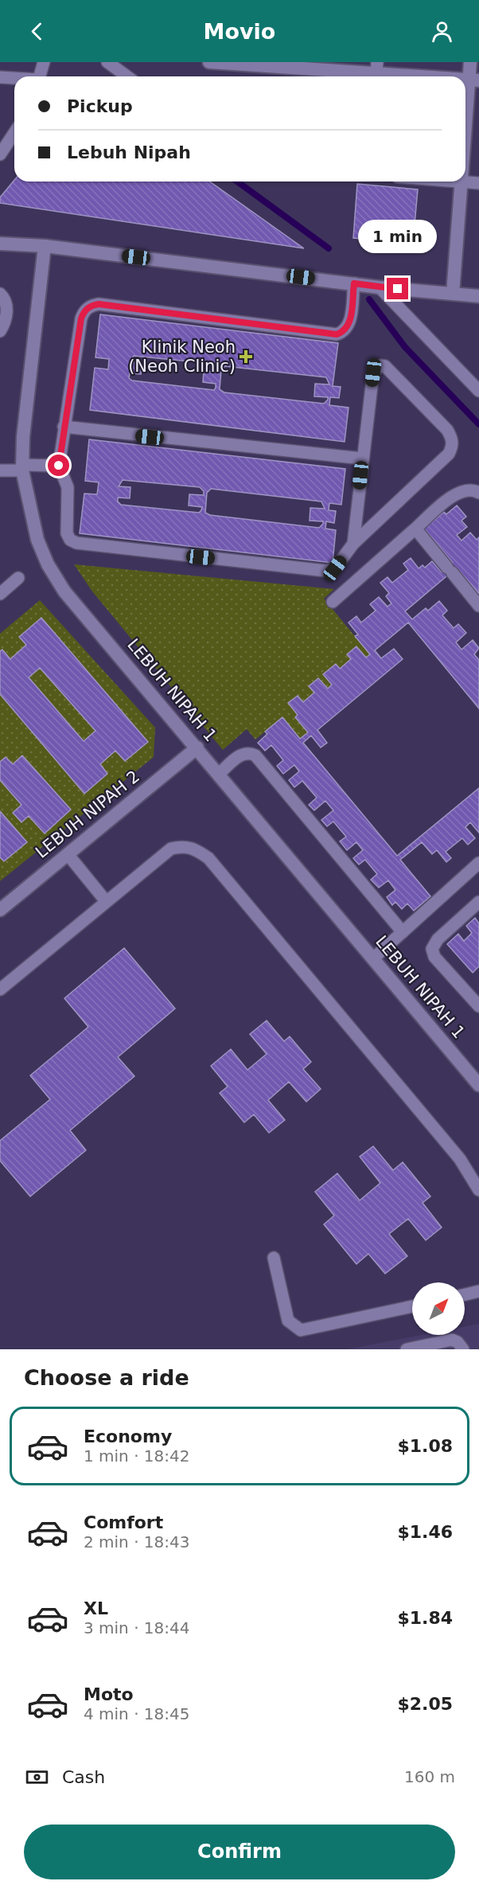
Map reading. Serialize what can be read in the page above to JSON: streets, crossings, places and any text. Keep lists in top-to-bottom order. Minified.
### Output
{"streets":{"street":["LEBUH NIPAH 1","LEBUH NIPAH 2"]},"crossings":[["LEBUH NIPAH 1","LEBUH NIPAH 2"]],"places":{"health":["Klinik Neoh (Neoh Clinic)"]},"north":"top right","page":{"header":"Movio","banner":["Pickup","Lebuh Nipah"],"bubble":"1 min","heading":"Choose a ride","list":[{"name":"Economy","note":"1 min · 18:42","value":"$1.08"},{"name":"Comfort","note":"2 min · 18:43","value":"$1.46"},{"name":"XL","note":"3 min · 18:44","value":"$1.84"},{"name":"Moto","note":"4 min · 18:45","value":"$2.05"}],"pay":["Cash","160 m"],"buttons":"Confirm"}}
